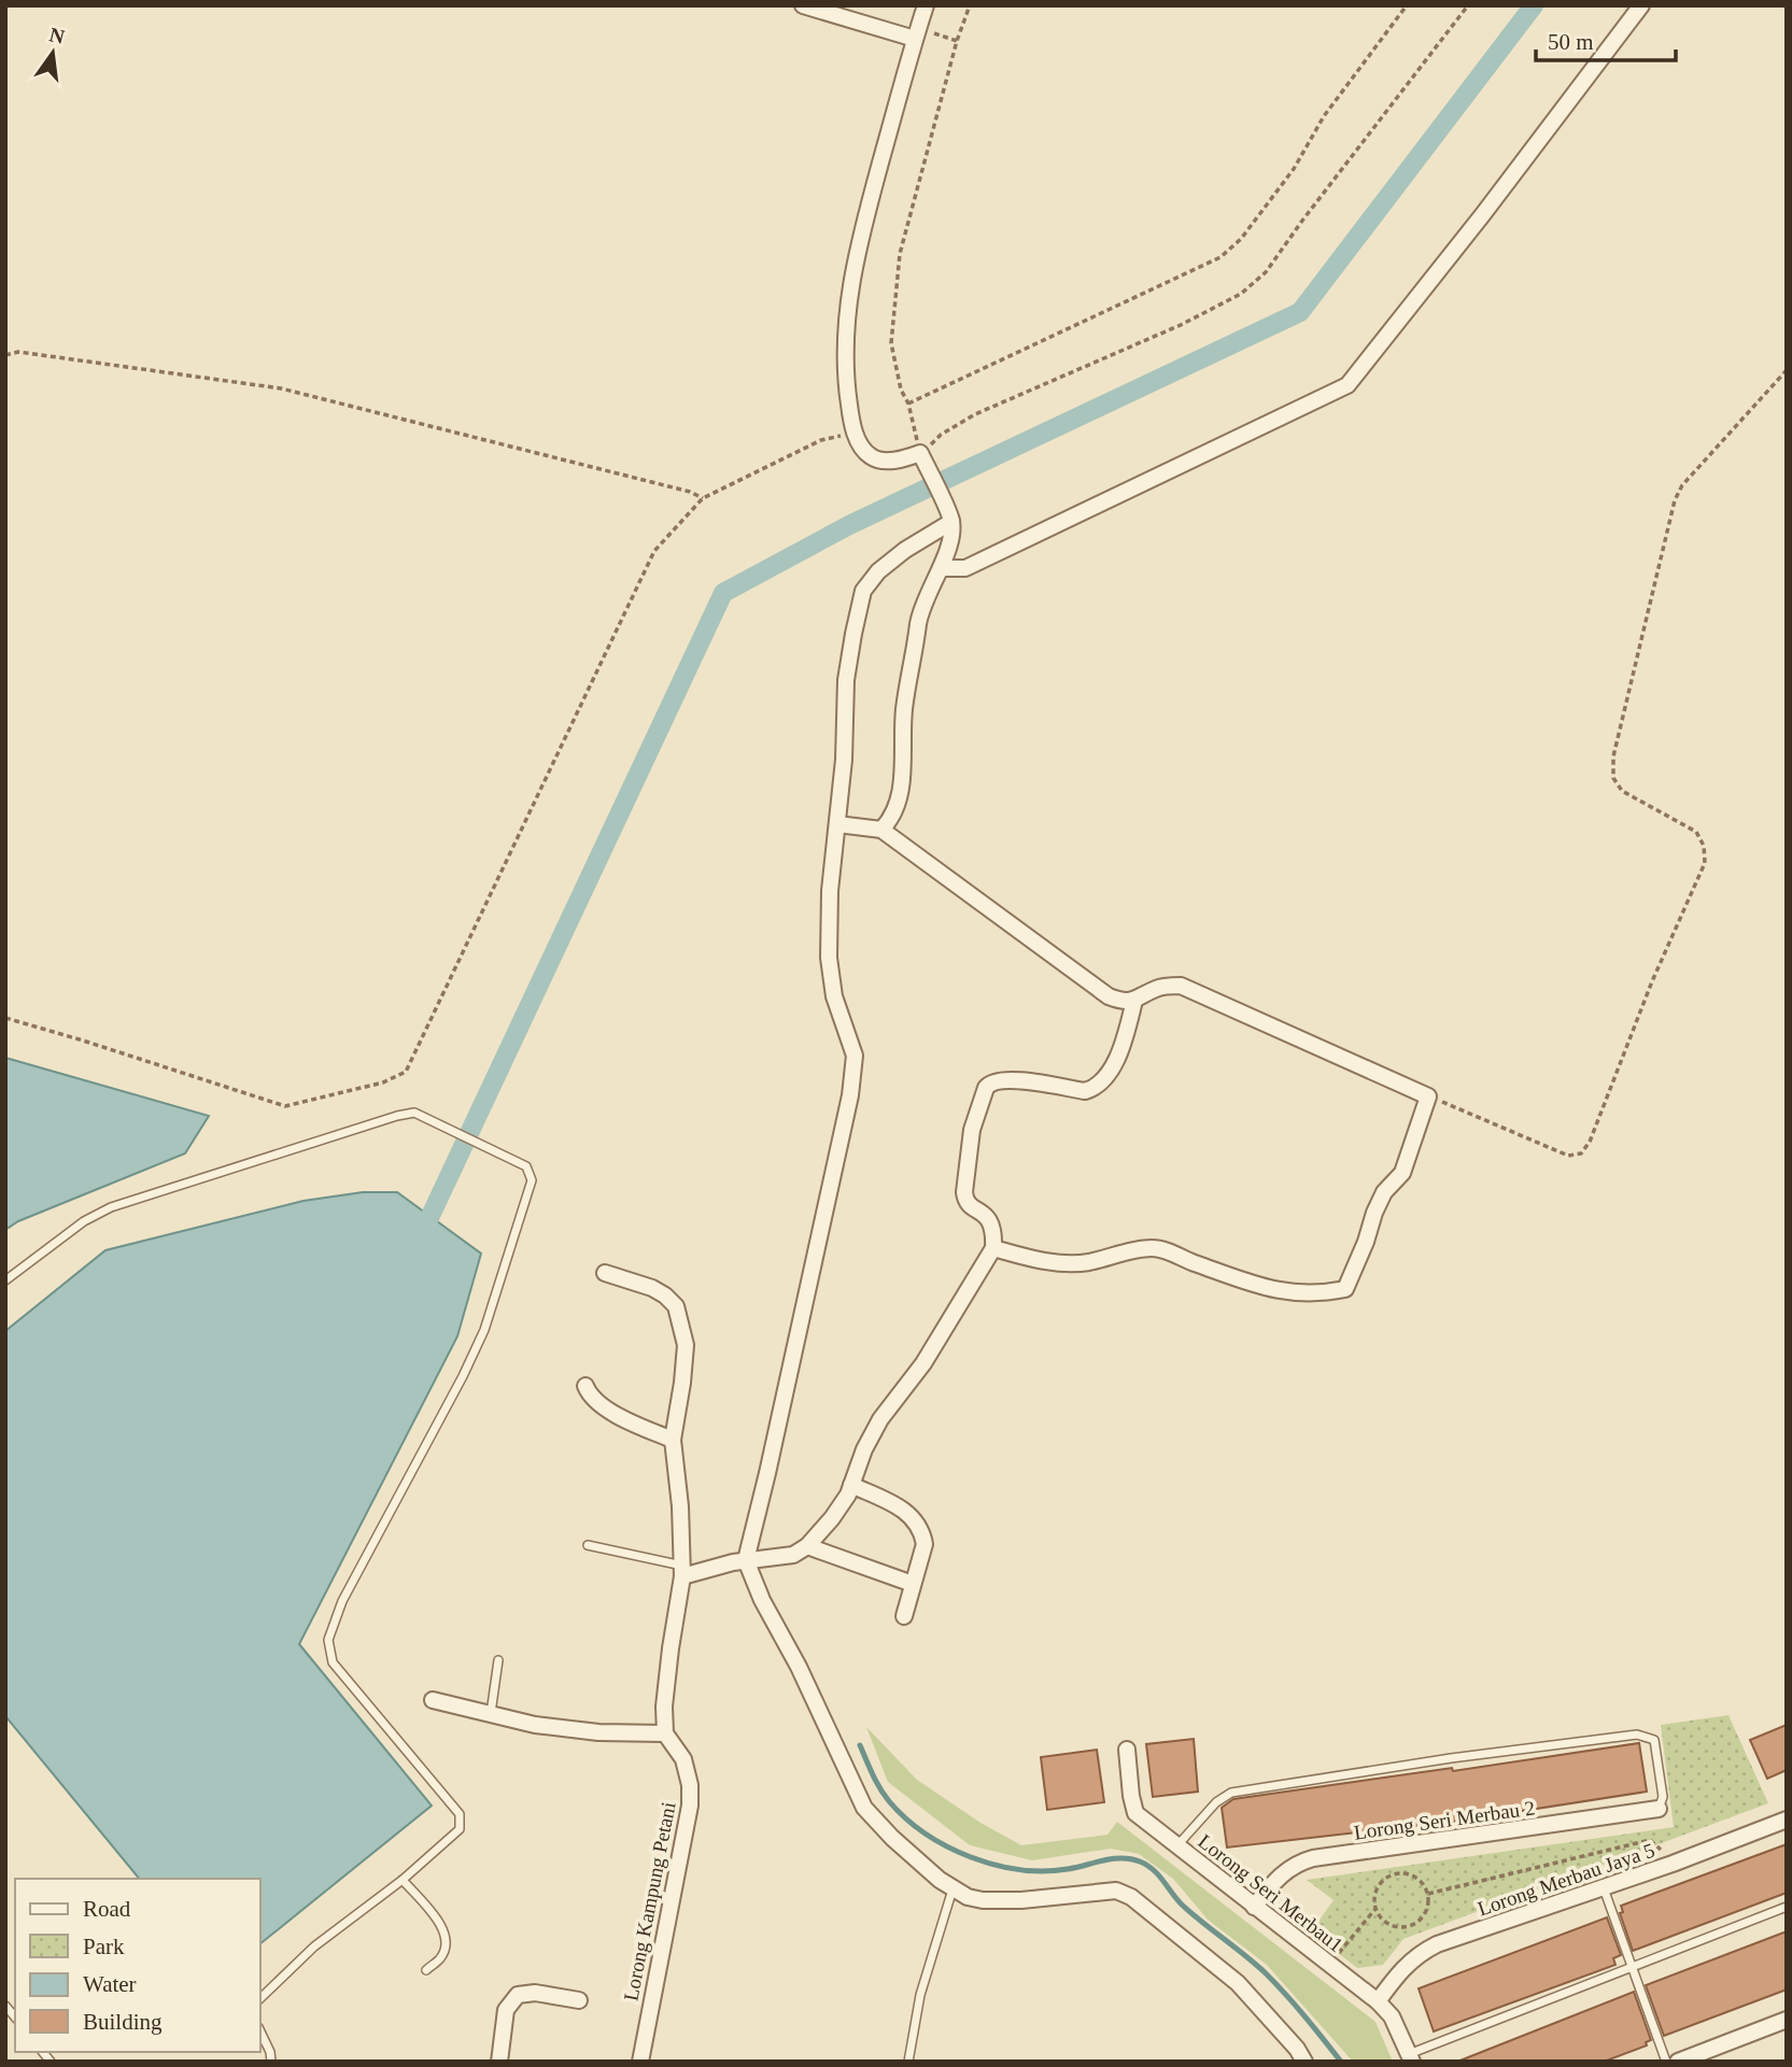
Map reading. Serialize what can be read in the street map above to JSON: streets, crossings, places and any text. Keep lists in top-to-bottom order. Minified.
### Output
{"streets":{"street":["Lorong Seri Merbau 2","Lorong Merbau Jaya 5","Lorong Seri Merbau1","Lorong Kampung Petani"]},"crossings":[["Lorong Seri Merbau 2","Lorong Seri Merbau1"],["Lorong Merbau Jaya 5","Lorong Seri Merbau1"]],"legend":["Road","Park","Water","Building"],"scale_bar":"50 m","north":"top"}
